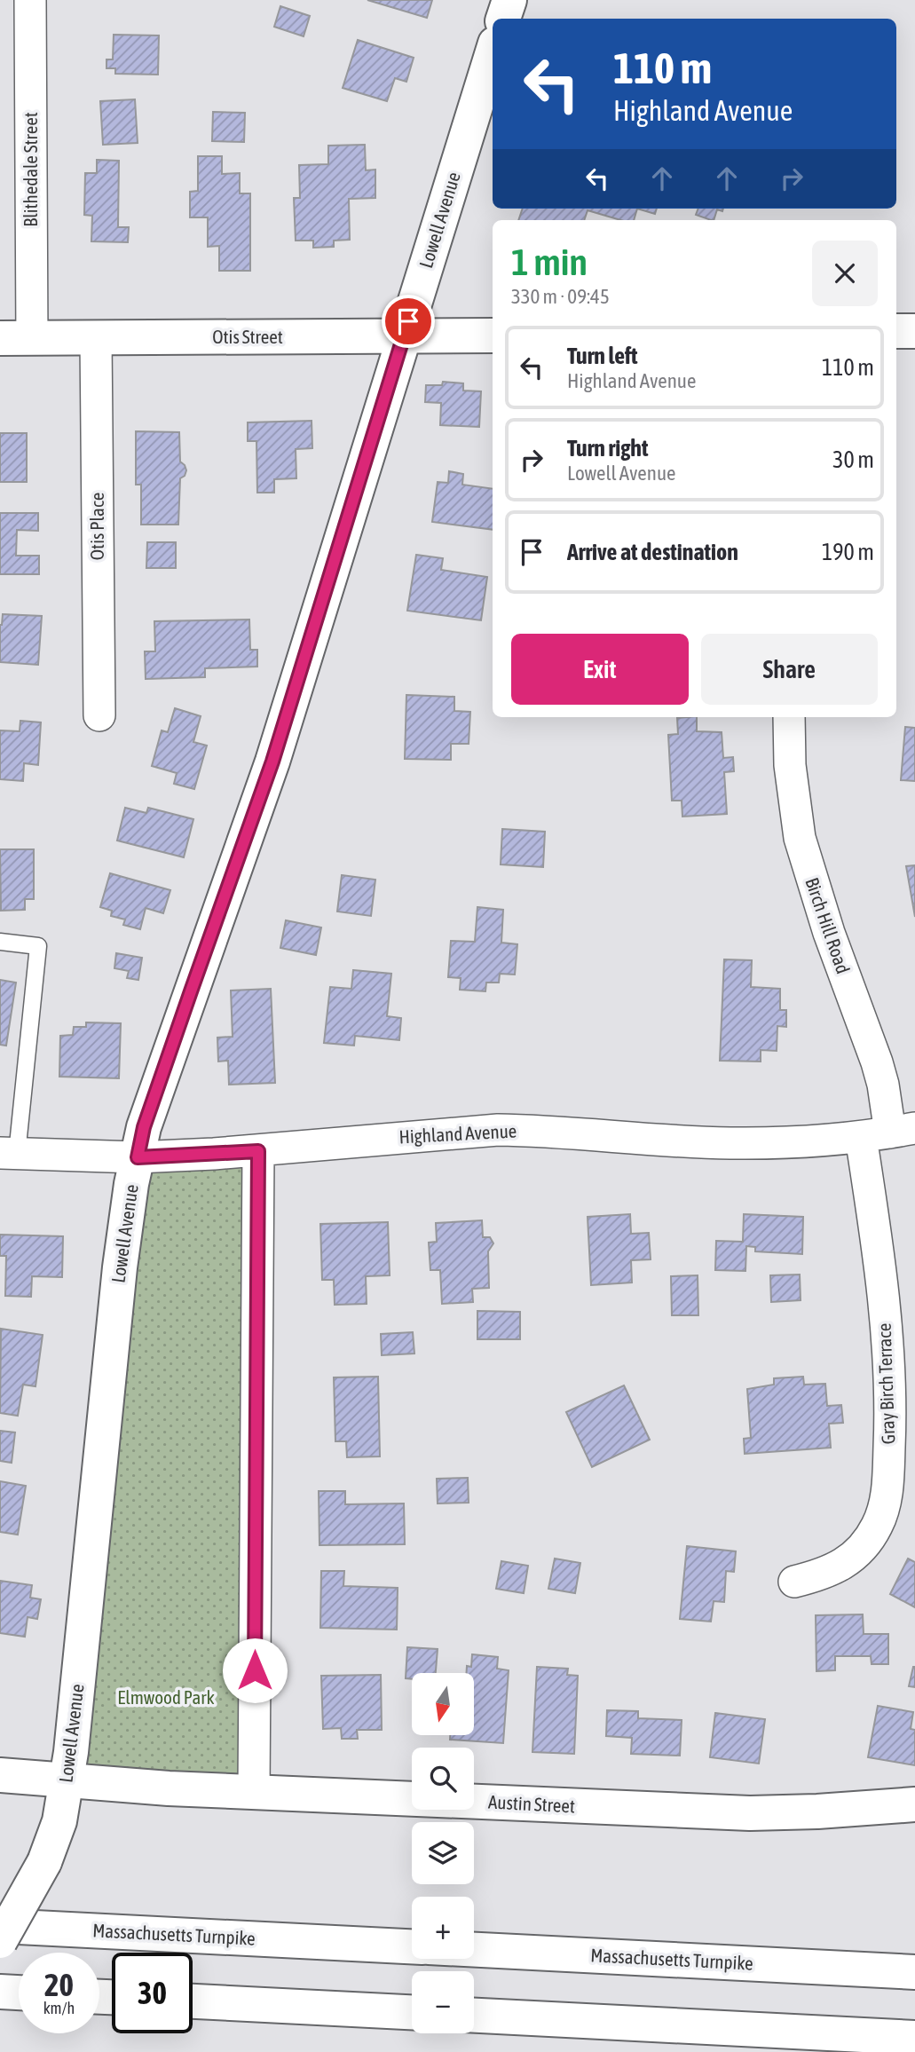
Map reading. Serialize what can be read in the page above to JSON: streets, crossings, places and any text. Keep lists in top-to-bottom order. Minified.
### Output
{"streets":{"main road":["Lowell Avenue","Otis Street","Austin Street","Massachusetts Turnpike"],"street":["Blithedale Street","Otis Place","Birch Hill Road","Highland Avenue","Gray Birch Terrace"]},"crossings":[["Blithedale Street","Otis Street"],["Lowell Avenue","Otis Street"],["Lowell Avenue","Highland Avenue"],["Lowell Avenue","Austin Street"],["Otis Street","Otis Place"],["Birch Hill Road","Highland Avenue"],["Birch Hill Road","Gray Birch Terrace"],["Highland Avenue","Gray Birch Terrace"]],"parks":["Elmwood Park"],"north":"bottom","page":{"turn":["110 m","Highland Avenue"],"heading":["1 min","330 m · 09:45"],"list":[{"name":"Turn left","note":"Highland Avenue","value":"110 m"},{"name":"Turn right","note":"Lowell Avenue","value":"30 m"},{"name":"Arrive at destination","value":"190 m"}],"buttons":["Exit","Share"],"map_buttons":["+","−"],"speed":"20 km/h","limit":"30"}}
